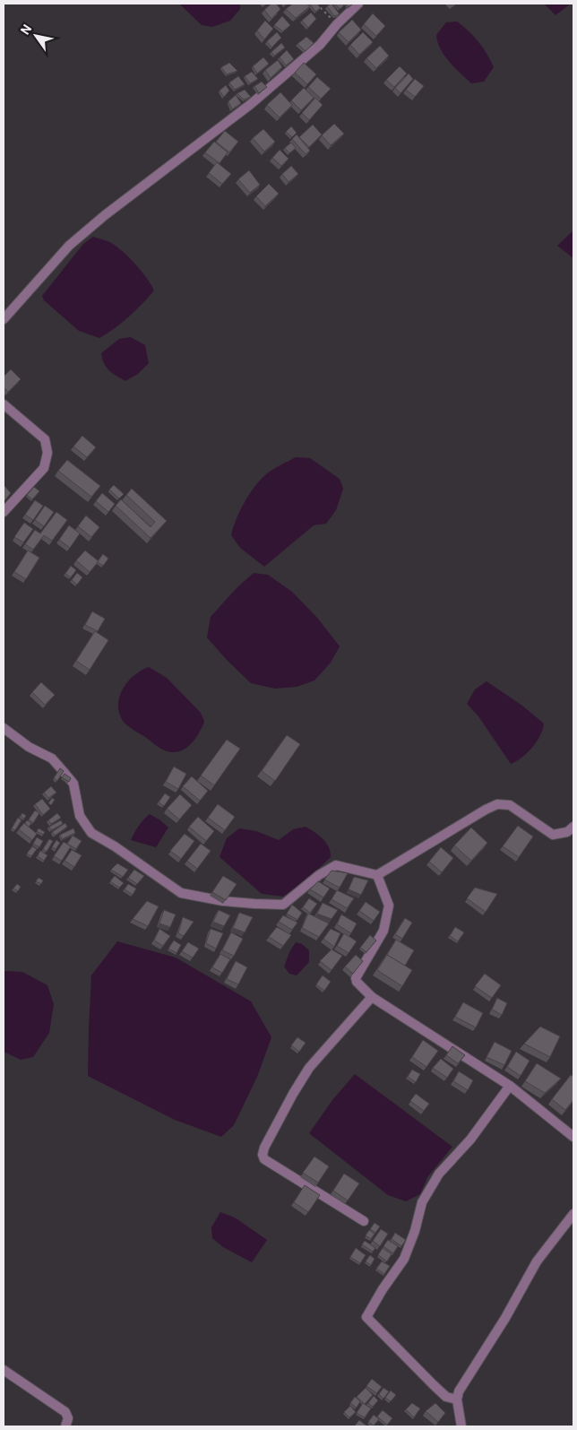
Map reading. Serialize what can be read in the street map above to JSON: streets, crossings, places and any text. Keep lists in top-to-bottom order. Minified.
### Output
{"north":"top left"}
